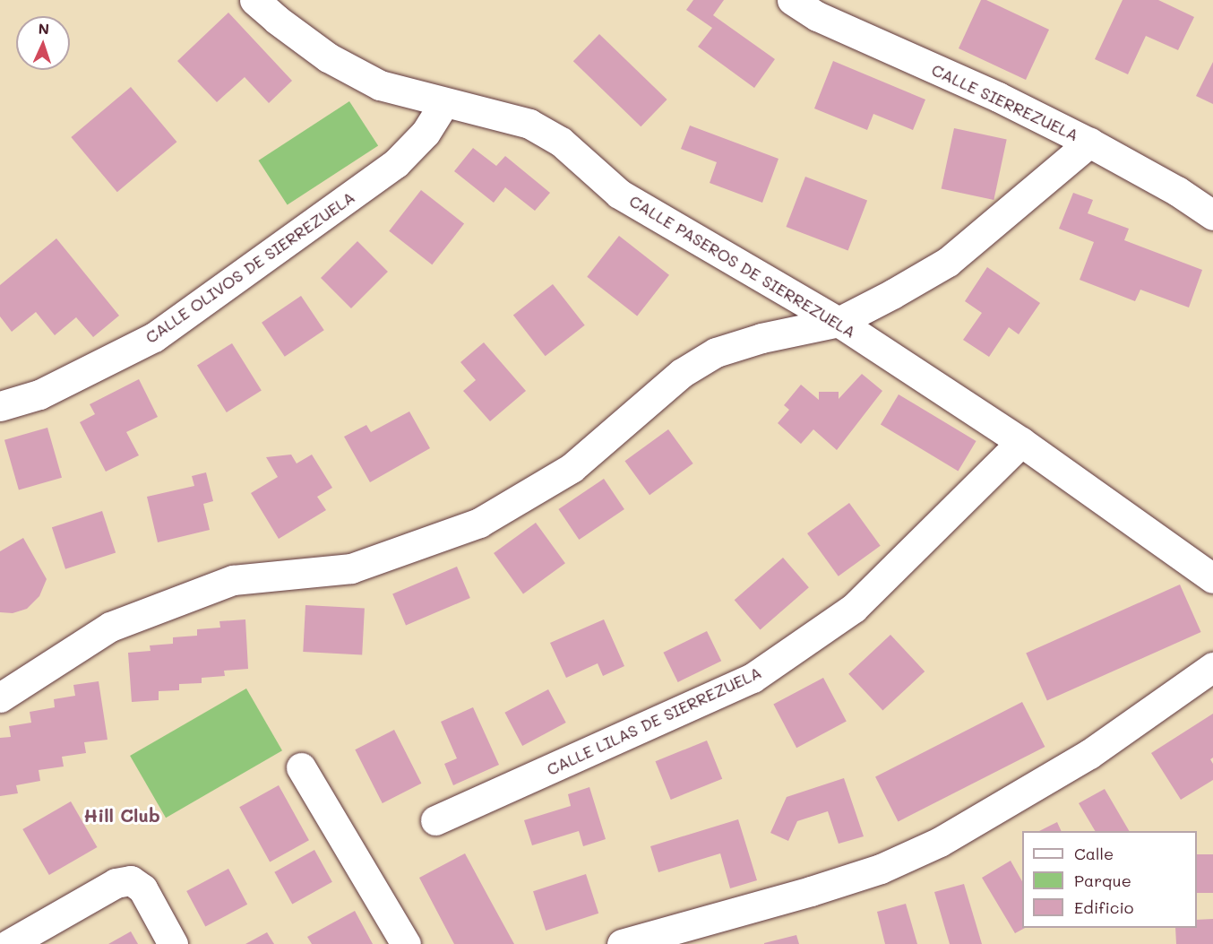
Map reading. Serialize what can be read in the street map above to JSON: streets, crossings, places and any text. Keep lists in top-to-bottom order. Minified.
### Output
{"streets":{"street":["CALLE SIERREZUELA","CALLE PASEROS DE SIERREZUELA","CALLE OLIVOS DE SIERREZUELA","CALLE LILAS DE SIERREZUELA"]},"crossings":[["CALLE PASEROS DE SIERREZUELA","CALLE OLIVOS DE SIERREZUELA"],["CALLE PASEROS DE SIERREZUELA","CALLE LILAS DE SIERREZUELA"]],"districts":["Hill Club"],"legend":["Calle","Parque","Edificio"],"north":"top"}
